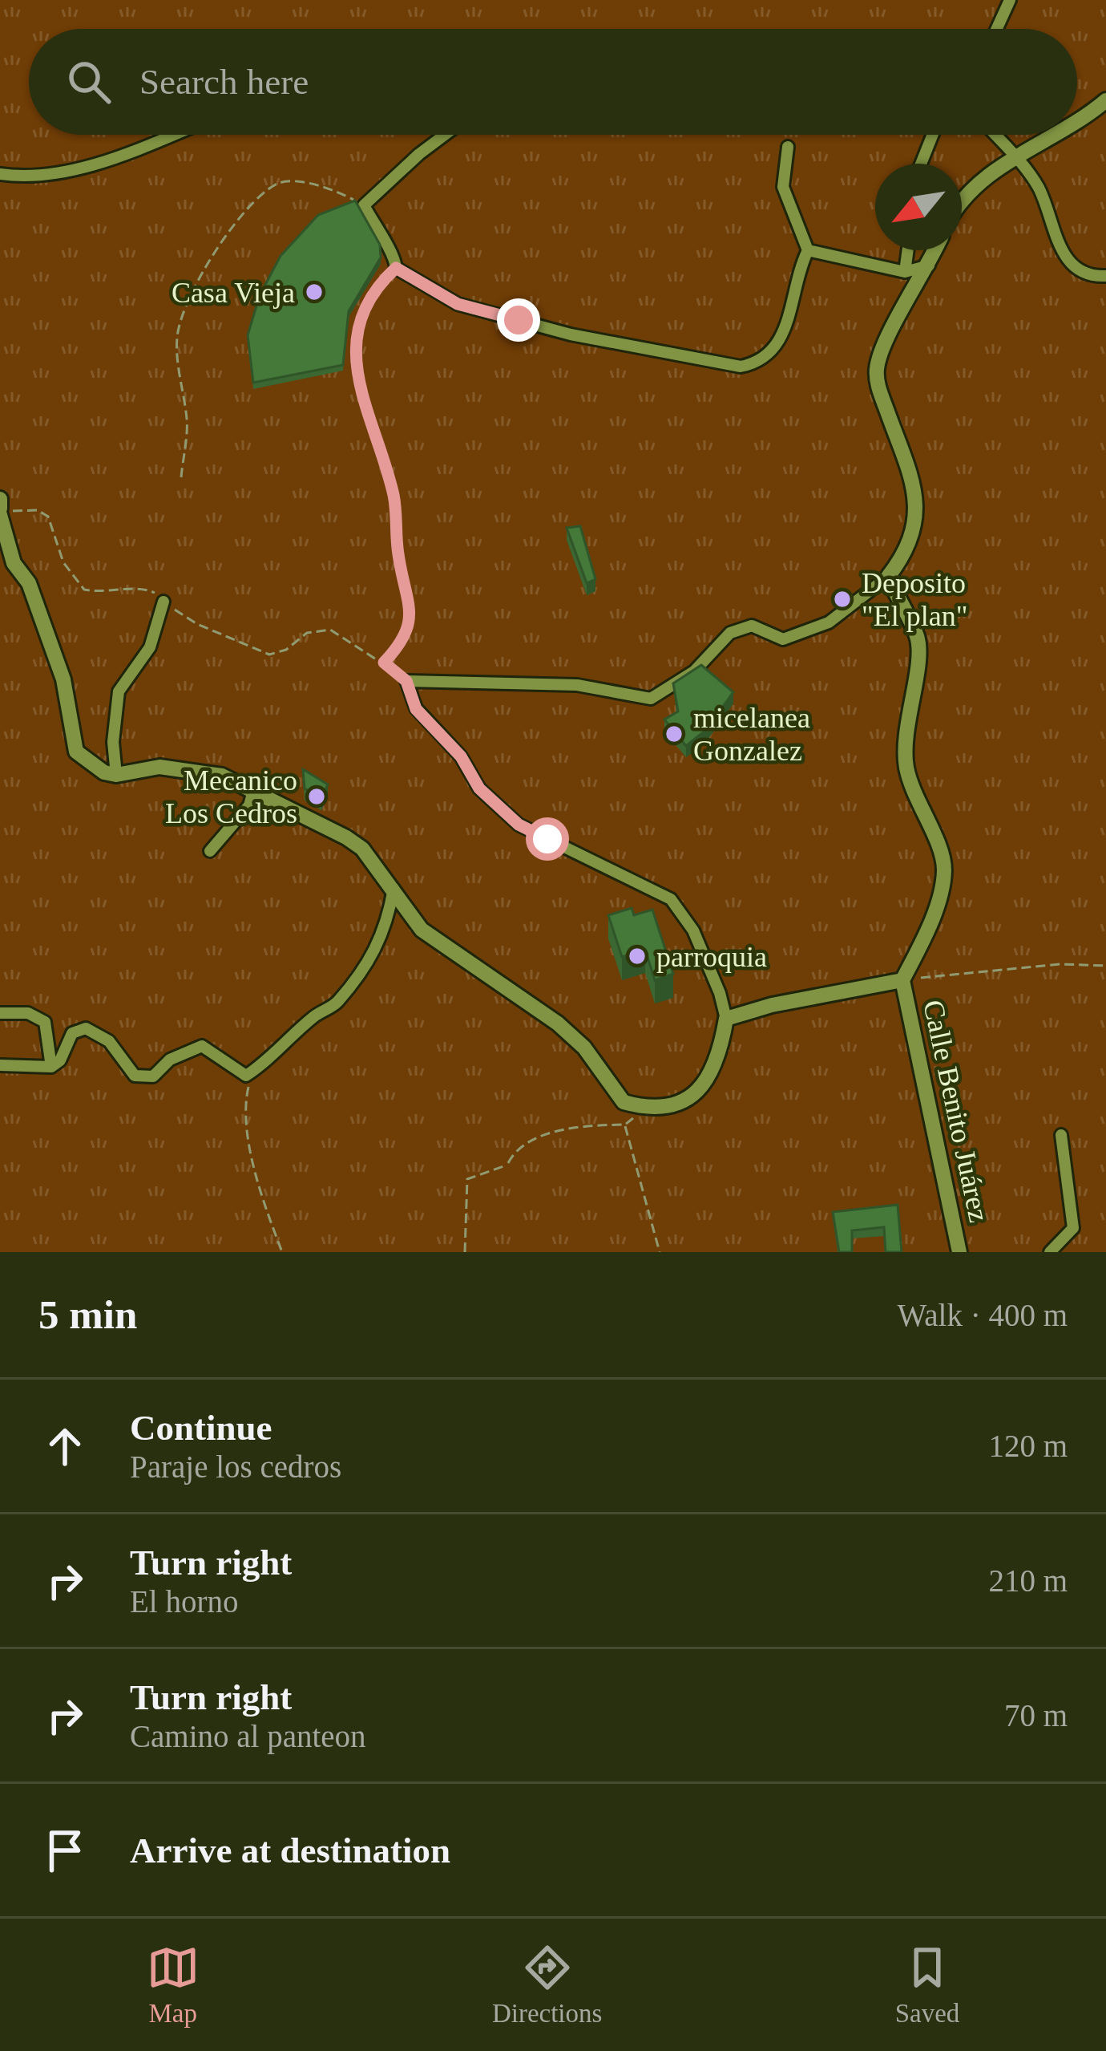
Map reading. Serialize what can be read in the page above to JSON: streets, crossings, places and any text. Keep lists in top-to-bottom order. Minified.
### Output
{"streets":{"main road":["Calle Benito Juárez"]},"places":["Casa Vieja","Deposito \"El plan\"","micelanea Gonzalez","Mecanico Los Cedros","parroquia"],"north":"bottom left","page":{"search":"Search here","heading":["5 min","Walk · 400 m"],"list":[["Continue","Paraje los cedros","120 m"],["Turn right","El horno","210 m"],["Turn right","Camino al panteon","70 m"],"Arrive at destination"],"nav":["Map","Directions","Saved"]}}
